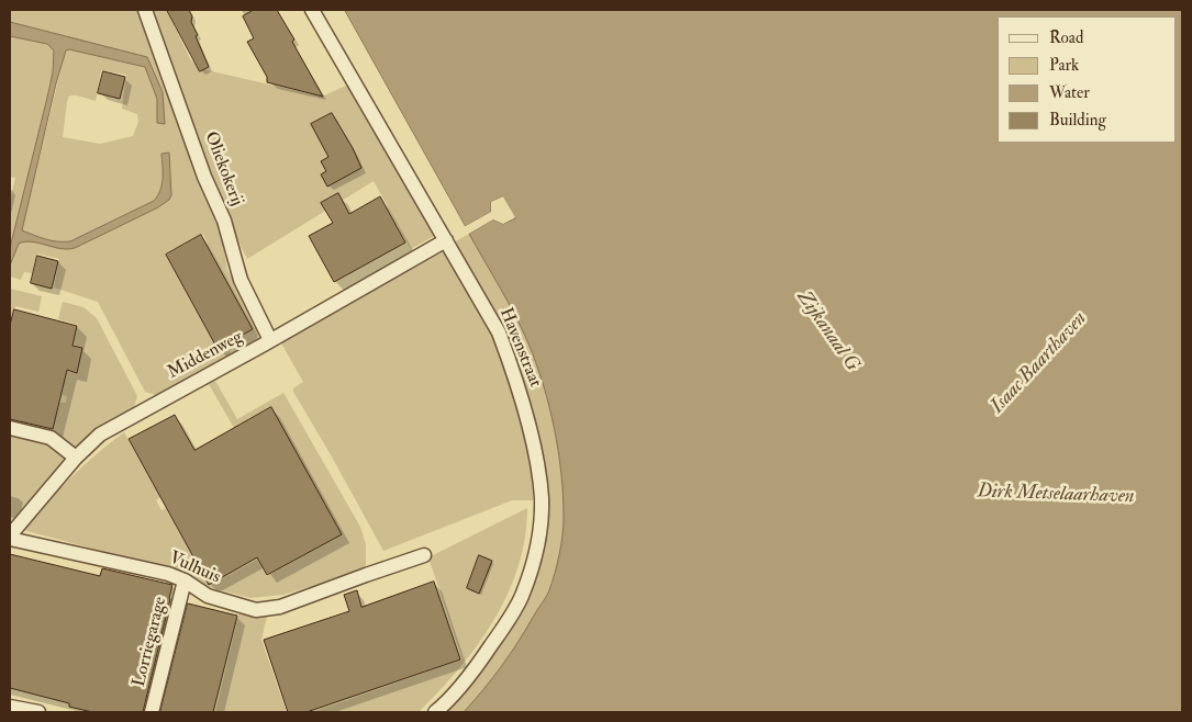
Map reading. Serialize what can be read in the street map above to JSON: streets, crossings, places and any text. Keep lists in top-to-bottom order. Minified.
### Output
{"streets":{"street":["Oliekokerij","Havenstraat","Middenweg","Vulhuis","Lorriegarage"]},"crossings":[["Oliekokerij","Middenweg"],["Havenstraat","Middenweg"],["Middenweg","Vulhuis"],["Vulhuis","Lorriegarage"]],"water":["Zijkanaal G","Isaac Baarthaven","Dirk Metselaarhaven"],"legend":["Road","Park","Water","Building"]}
